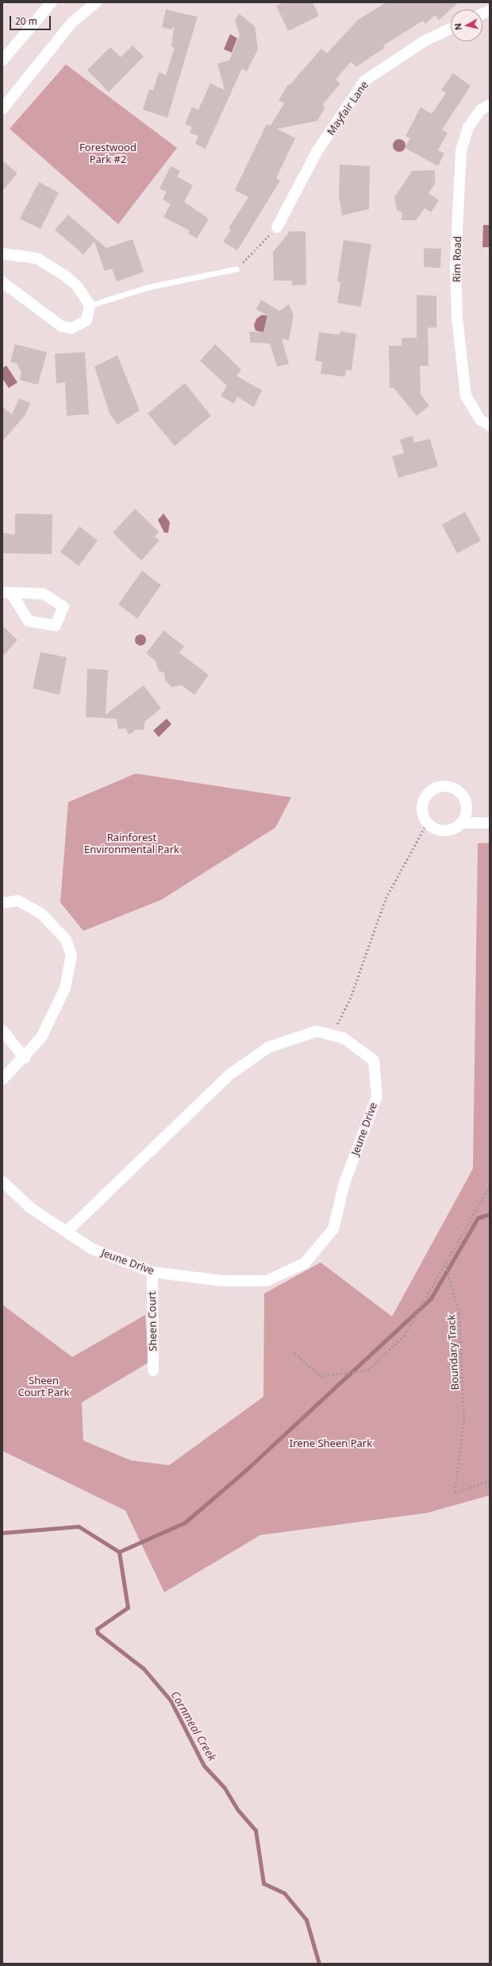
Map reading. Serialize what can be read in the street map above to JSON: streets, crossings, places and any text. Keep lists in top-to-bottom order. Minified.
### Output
{"streets":{"street":["Mayfair Lane","Rim Road","Jeune Drive","Sheen Court"],"path":["Boundary Track"]},"crossings":[["Jeune Drive","Sheen Court"]],"water":["Cornmeal Creek"],"parks":["Forestwood Park #2","Rainforest Environmental Park","Sheen Court Park","Irene Sheen Park"],"scale_bar":"20 m","north":"left"}
